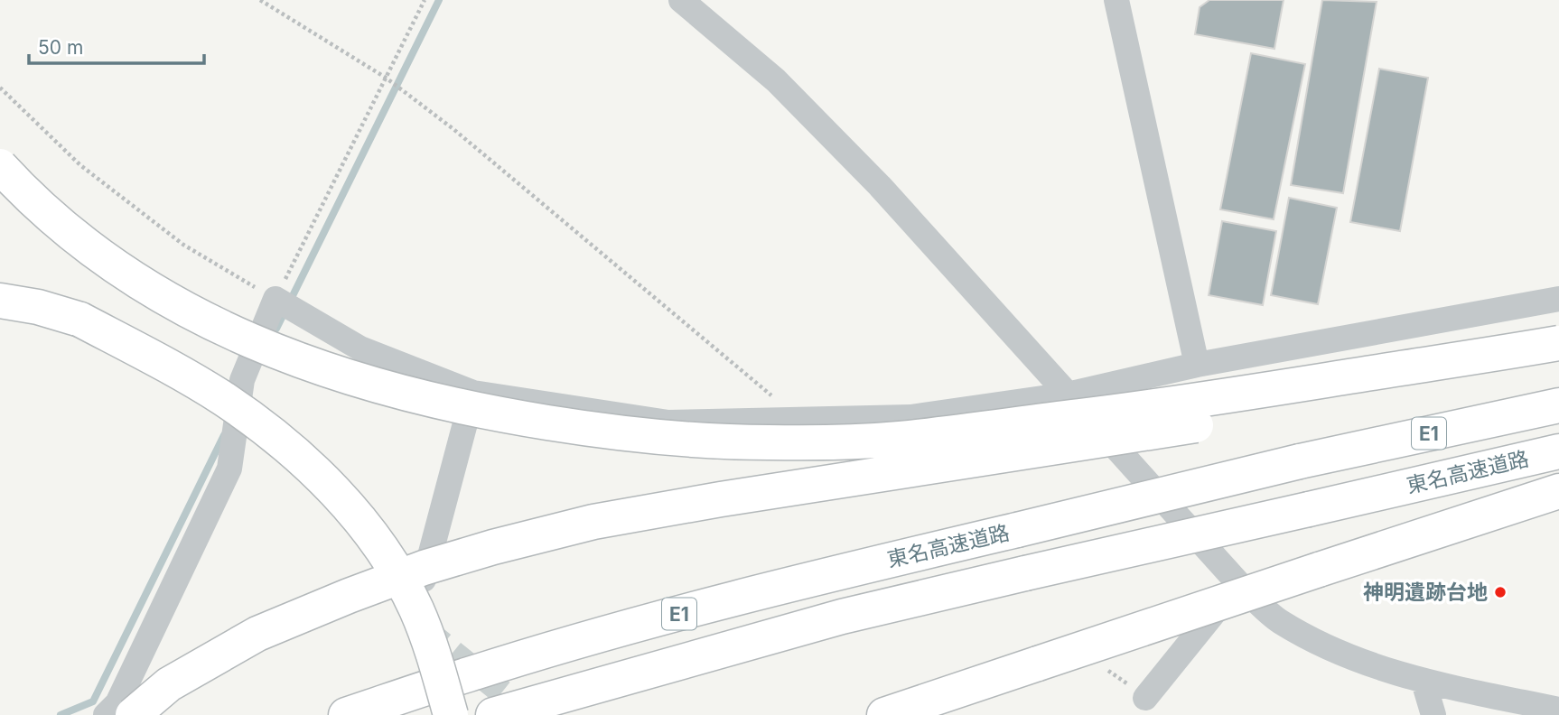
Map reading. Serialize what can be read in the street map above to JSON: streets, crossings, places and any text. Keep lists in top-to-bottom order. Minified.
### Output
{"streets":{"highway":["E1","東名高速道路"]},"places":["神明遺跡台地"],"scale_bar":"50 m"}
